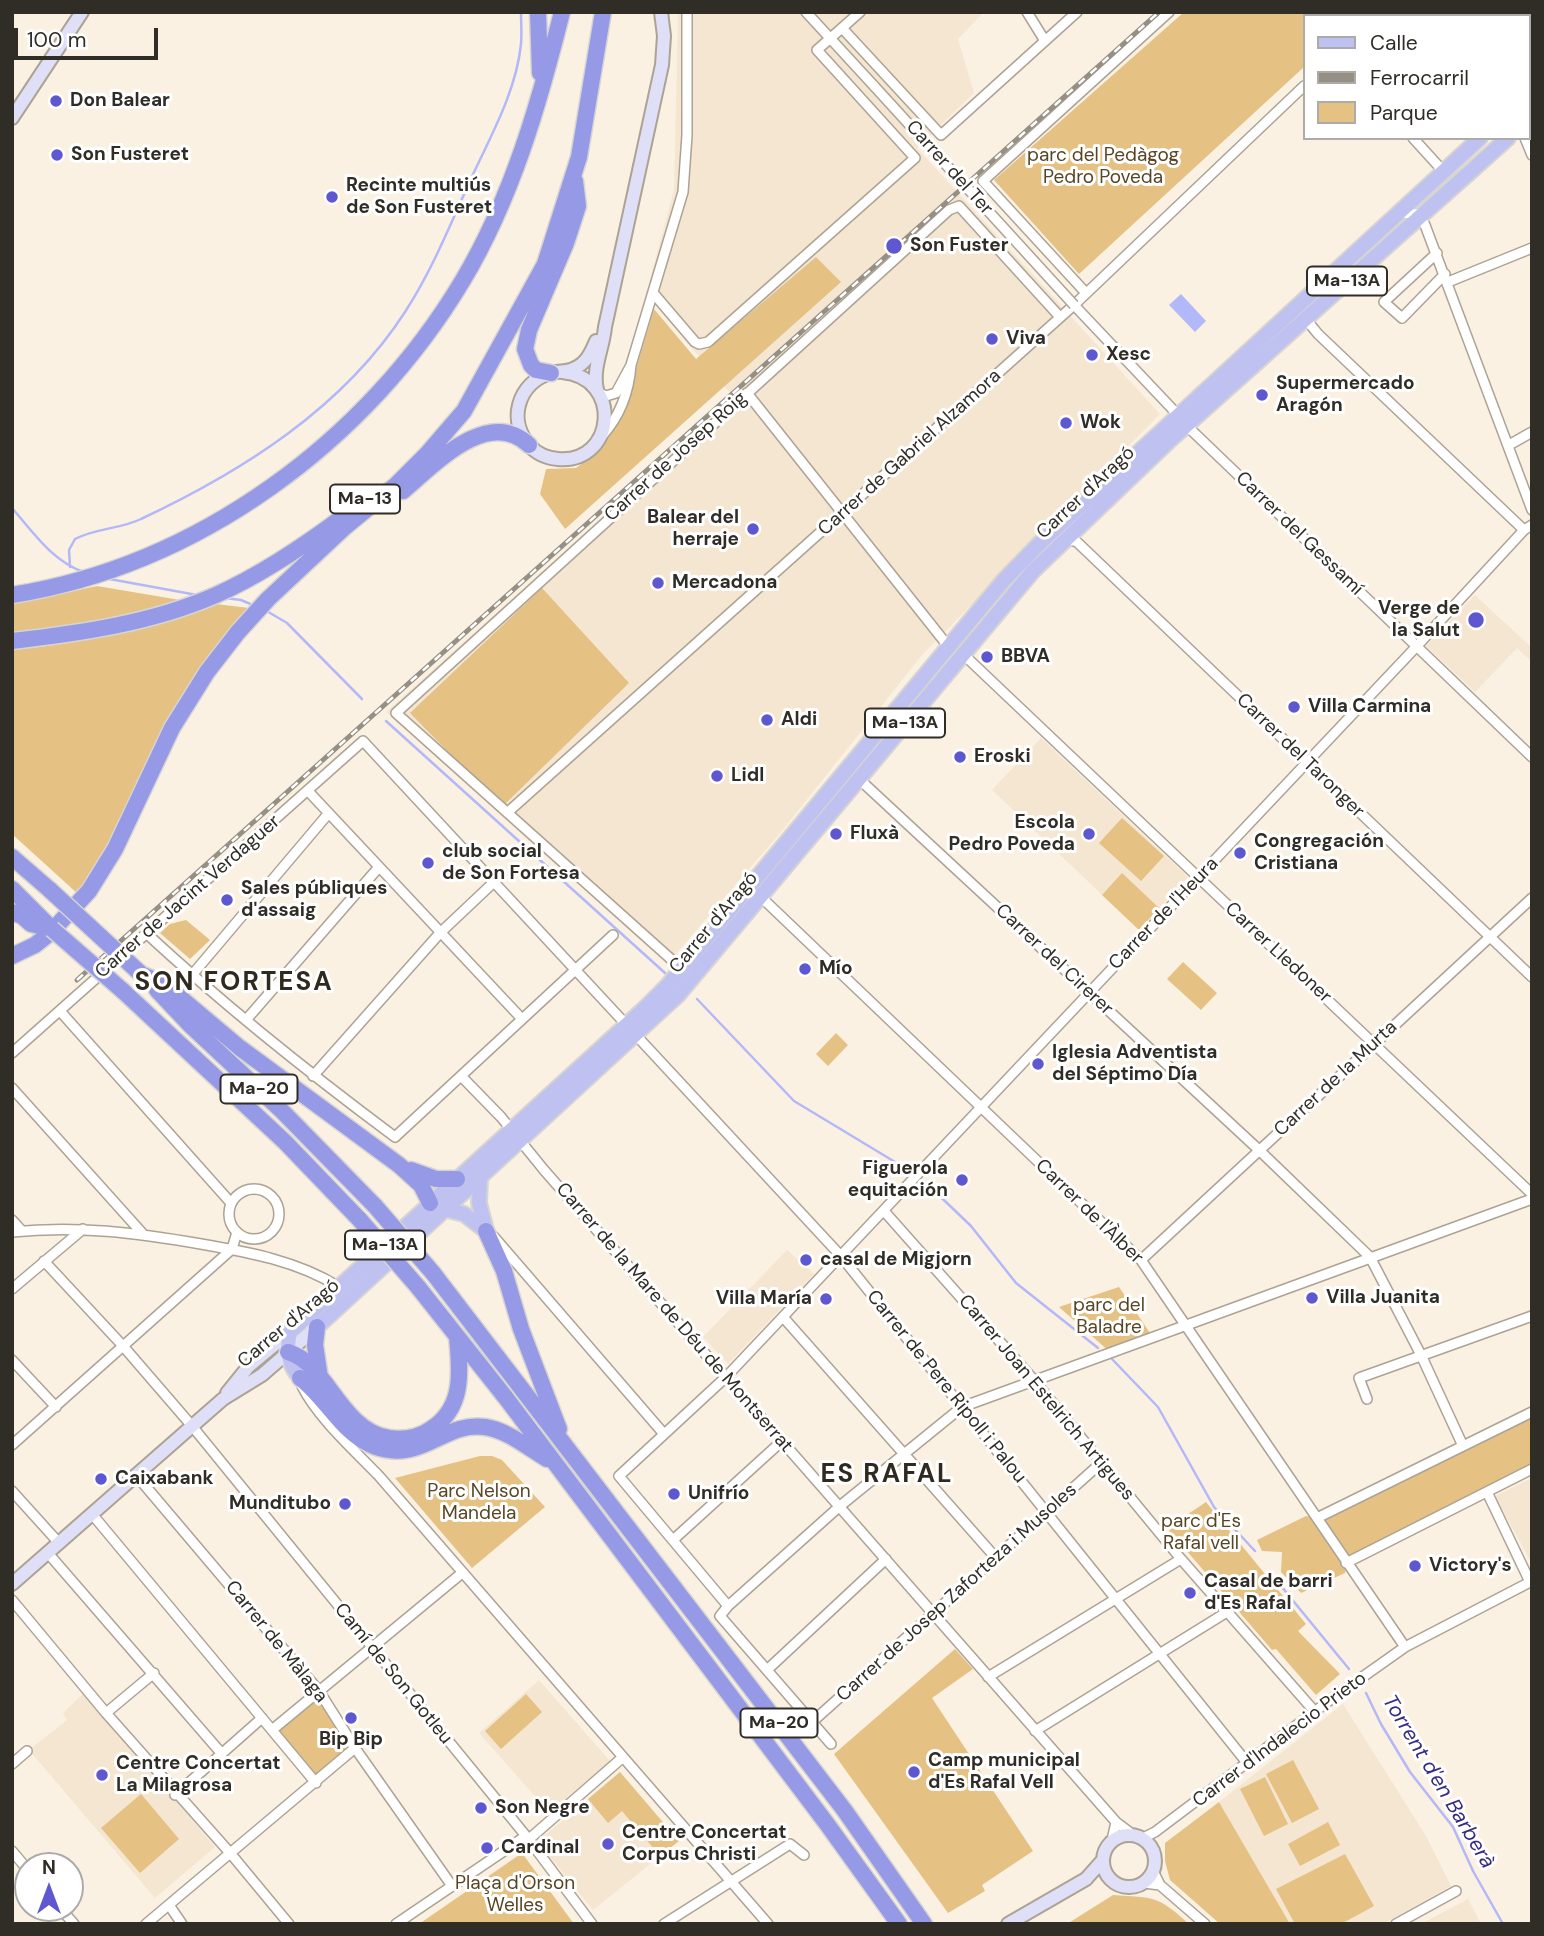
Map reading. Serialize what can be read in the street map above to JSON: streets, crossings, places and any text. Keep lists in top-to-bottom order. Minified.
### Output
{"streets":{"highway":["Ma-13","Ma-20"],"main road":["Ma-13A","Carrer d'Aragó"],"street":["Carrer del Ter","Carrer de Gabriel Alzamora","Carrer de Josep Roig","Carrer del Gessamí","Carrer del Taronger","Carrer de Jacint Verdaguer","Carrer de l'Heura","Carrer Lledoner","Carrer del Cirerer","Carrer de la Murta","Carrer de l'Àlber","Carrer de la Mare de Déu de Montserrat","Carrer de Pere Ripoll i Palou","Carrer Joan Estelrich Artigues","Carrer de Josep Zaforteza i Musoles","Carrer de Màlaga","Camí de Son Gotleu","Carrer d'Indalecio Prieto"]},"crossings":[["Carrer del Ter","Carrer de Gabriel Alzamora"],["Carrer del Ter","Carrer d'Aragó"],["Carrer del Ter","Carrer del Gessamí"],["Carrer de Gabriel Alzamora","Carrer de Josep Roig"],["Carrer d'Aragó","Carrer del Gessamí"],["Carrer d'Aragó","Carrer del Taronger"],["Carrer d'Aragó","Carrer Lledoner"],["Carrer d'Aragó","Carrer del Cirerer"],["Carrer d'Aragó","Carrer de l'Àlber"],["Carrer d'Aragó","Carrer de la Mare de Déu de Montserrat"],["Carrer d'Aragó","Carrer de Pere Ripoll i Palou"],["Carrer d'Aragó","Carrer de Màlaga"],["Carrer d'Aragó","Camí de Son Gotleu"],["Carrer del Gessamí","Carrer de l'Heura"],["Carrer del Taronger","Carrer de l'Heura"],["Carrer del Taronger","Carrer de la Murta"],["Carrer de Jacint Verdaguer","Carrer de Pere Ripoll i Palou"],["Carrer de l'Heura","Carrer Lledoner"],["Carrer de l'Heura","Carrer del Cirerer"],["Carrer de l'Heura","Carrer de l'Àlber"],["Carrer de l'Heura","Carrer de la Mare de Déu de Montserrat"],["Carrer de l'Heura","Carrer de Pere Ripoll i Palou"],["Carrer de l'Heura","Carrer Joan Estelrich Artigues"],["Carrer Lledoner","Carrer de la Murta"],["Carrer del Cirerer","Carrer de la Murta"],["Carrer de la Murta","Carrer de l'Àlber"],["Carrer de l'Àlber","Carrer d'Indalecio Prieto"],["Carrer de la Mare de Déu de Montserrat","Carrer de Josep Zaforteza i Musoles"],["Carrer de la Mare de Déu de Montserrat","Carrer d'Indalecio Prieto"],["Carrer de Pere Ripoll i Palou","Carrer de Josep Zaforteza i Musoles"],["Carrer de Pere Ripoll i Palou","Carrer d'Indalecio Prieto"],["Carrer Joan Estelrich Artigues","Carrer de Josep Zaforteza i Musoles"],["Carrer Joan Estelrich Artigues","Carrer d'Indalecio Prieto"]],"districts":["SON FORTESA","ES RAFAL"],"water":["Torrent d'en Barberà"],"parks":["parc del Pedàgog Pedro Poveda","parc del Baladre","Parc Nelson Mandela","parc d'Es Rafal vell","Plaça d'Orson Welles"],"places":["Don Balear","Son Fusteret","Recinte multiús de Son Fusteret","Son Fuster","Viva","Xesc","Supermercado Aragón","Wok","Balear del herraje","Mercadona","Verge de la Salut","BBVA","Villa Carmina","Aldi","Eroski","Lidl","Fluxà","Escola Pedro Poveda","Congregación Cristiana","club social de Son Fortesa","Sales públiques d'assaig","Mío","Iglesia Adventista del Séptimo Día","Figuerola equitación","casal de Migjorn","Villa Juanita","Villa María","Caixabank","Unifrío","Munditubo","Victory's","Casal de barri d'Es Rafal","Bip Bip","Camp municipal d'Es Rafal Vell","Centre Concertat La Milagrosa","Son Negre","Centre Concertat Corpus Christi","Cardinal"],"legend":["Calle","Ferrocarril","Parque"],"scale_bar":"100 m","north":"top"}
